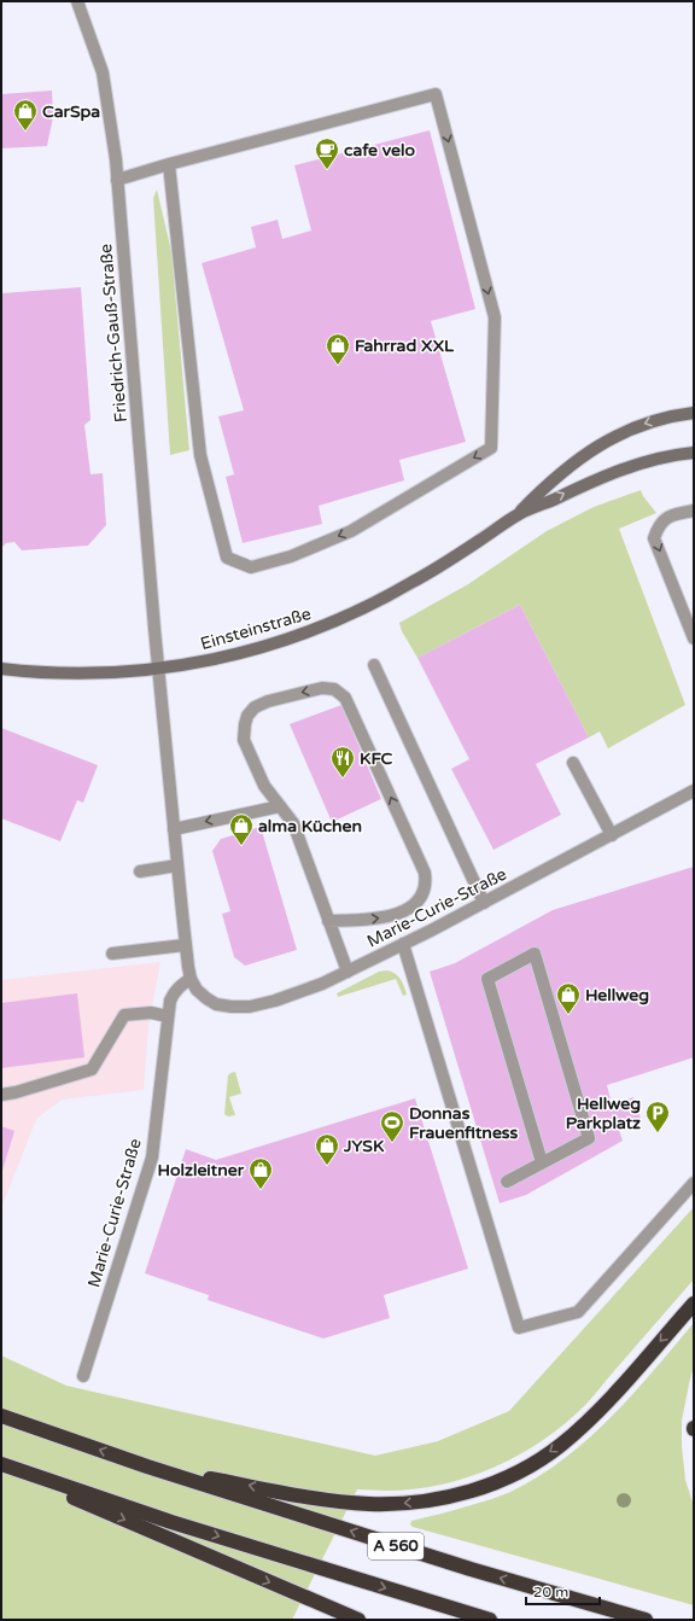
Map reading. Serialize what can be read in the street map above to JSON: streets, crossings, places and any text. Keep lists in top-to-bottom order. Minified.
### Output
{"streets":{"highway":["A 560"],"street":["Friedrich-Gauß-Straße","Einsteinstraße","Marie-Curie-Straße"]},"crossings":[["Friedrich-Gauß-Straße","Einsteinstraße"],["Friedrich-Gauß-Straße","Marie-Curie-Straße"],["Einsteinstraße","Marie-Curie-Straße"]],"places":{"shop":["CarSpa","Fahrrad XXL","alma Küchen","Hellweg","JYSK","Holzleitner"],"cafe":["cafe velo"],"restaurant":["KFC"],"parking":["Hellweg Parkplatz"],"sports":["Donnas Frauenfitness"]},"scale_bar":"20 m"}
